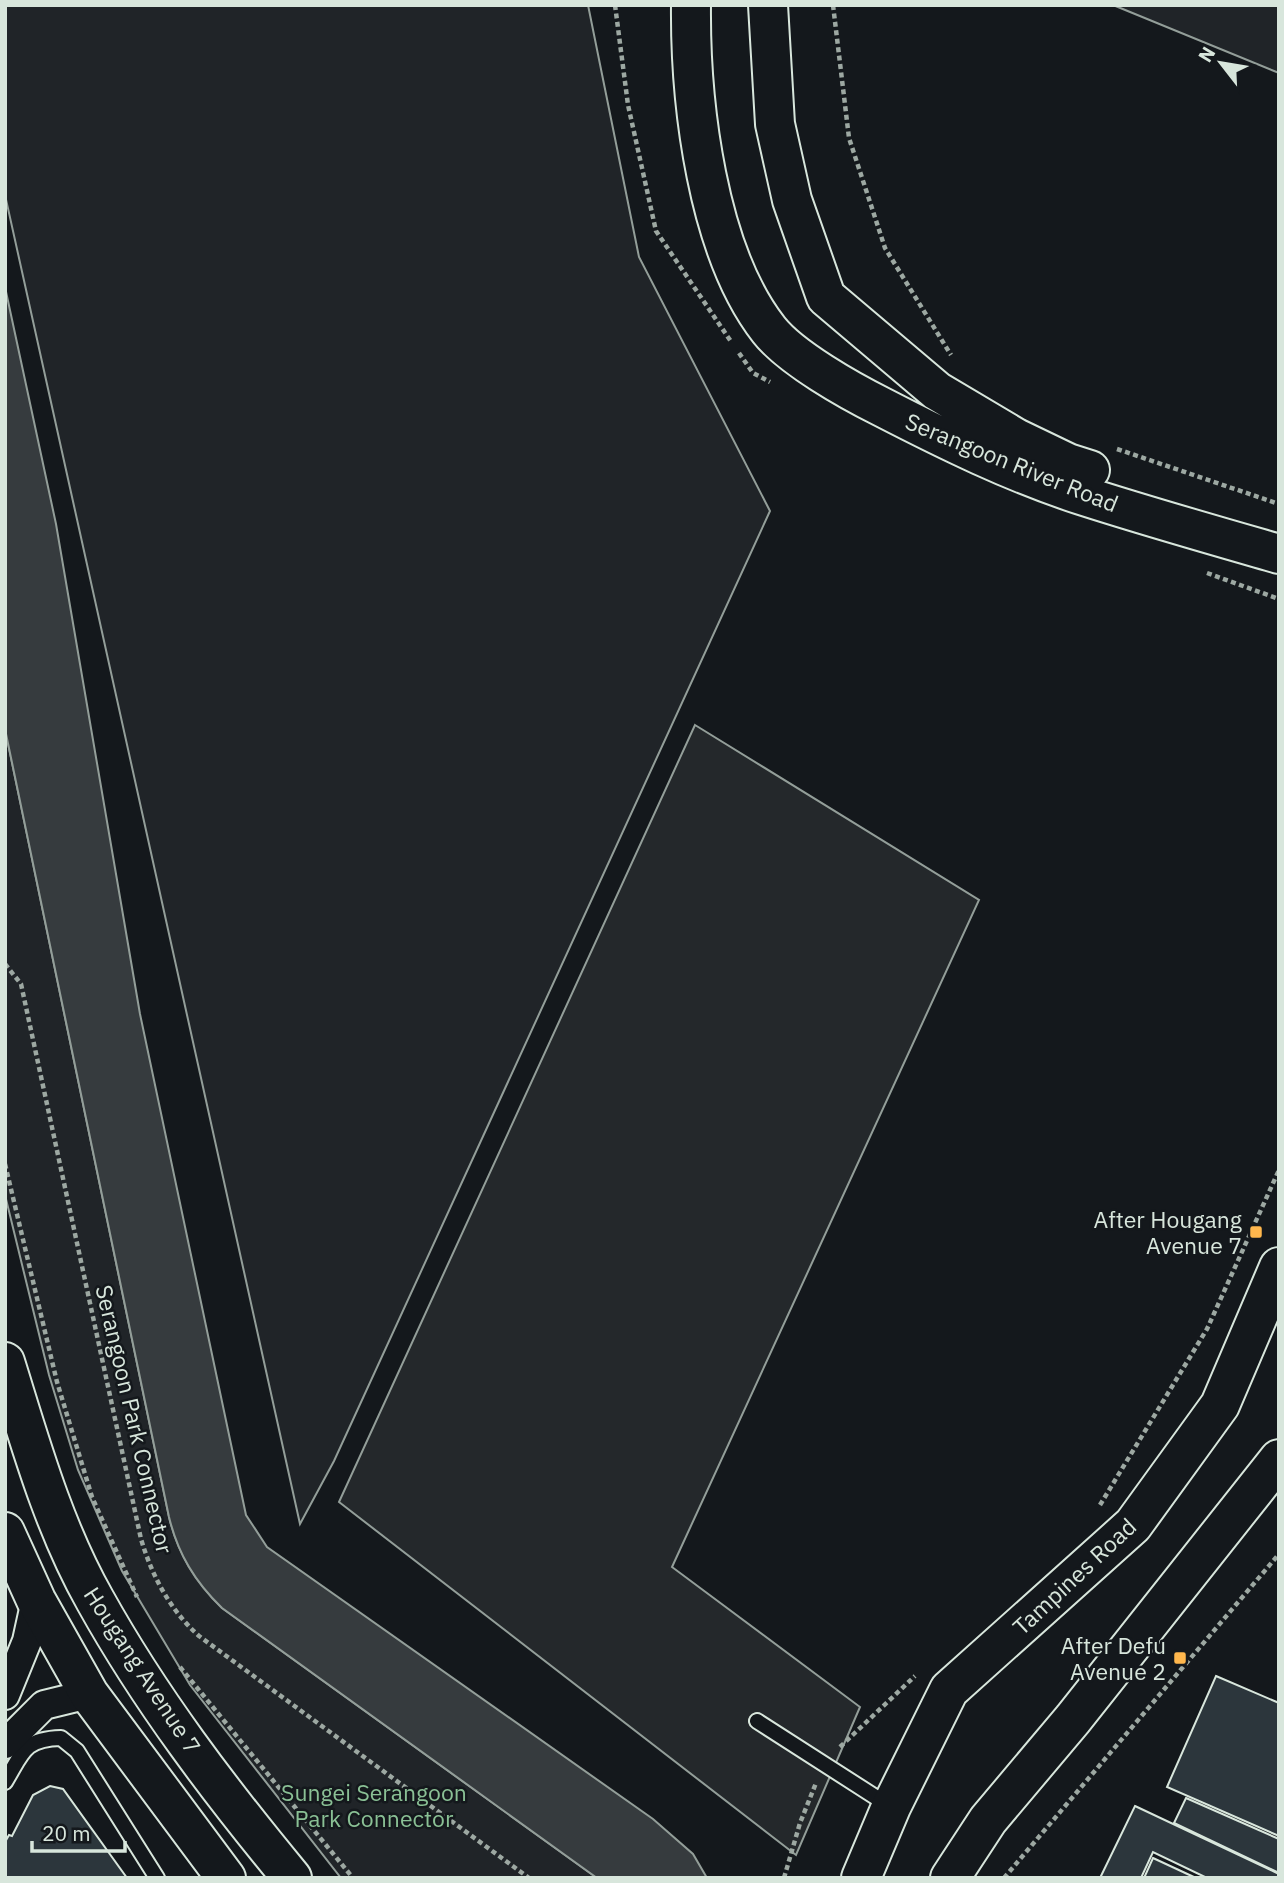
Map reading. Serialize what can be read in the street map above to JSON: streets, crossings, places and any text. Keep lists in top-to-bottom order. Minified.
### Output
{"streets":{"main road":["Serangoon River Road","Tampines Road","Hougang Avenue 7"],"path":["Serangoon Park Connector"]},"parks":["Sungei Serangoon Park Connector"],"places":{"transit":["After Hougang Avenue 7","After Defu Avenue 2"]},"scale_bar":"20 m","north":"top left"}
